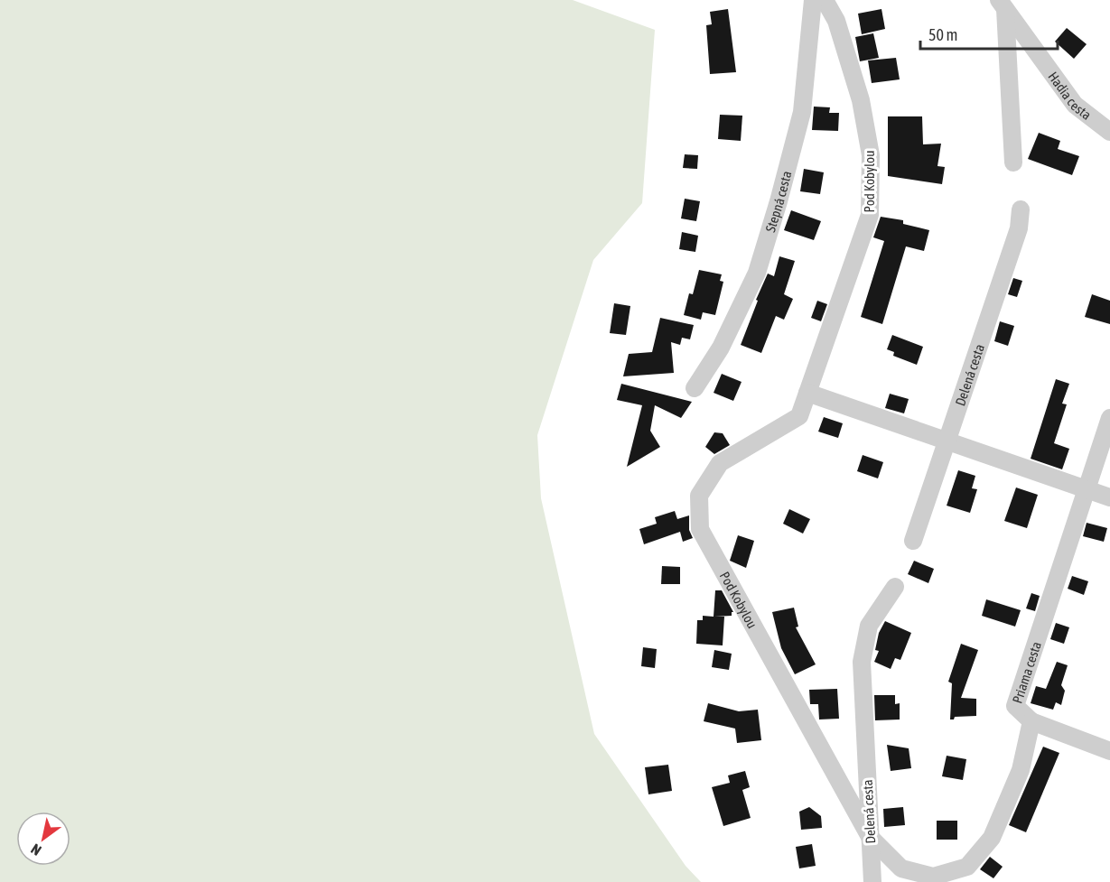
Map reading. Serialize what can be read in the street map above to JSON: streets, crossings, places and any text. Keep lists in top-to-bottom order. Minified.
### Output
{"streets":{"street":["Hadia cesta","Pod Kobylou","Stepná cesta","Delená cesta","Priama cesta"]},"crossings":[["Pod Kobylou","Delená cesta"],["Pod Kobylou","Priama cesta"],["Delená cesta","Priama cesta"]],"scale_bar":"50 m","north":"bottom left"}
